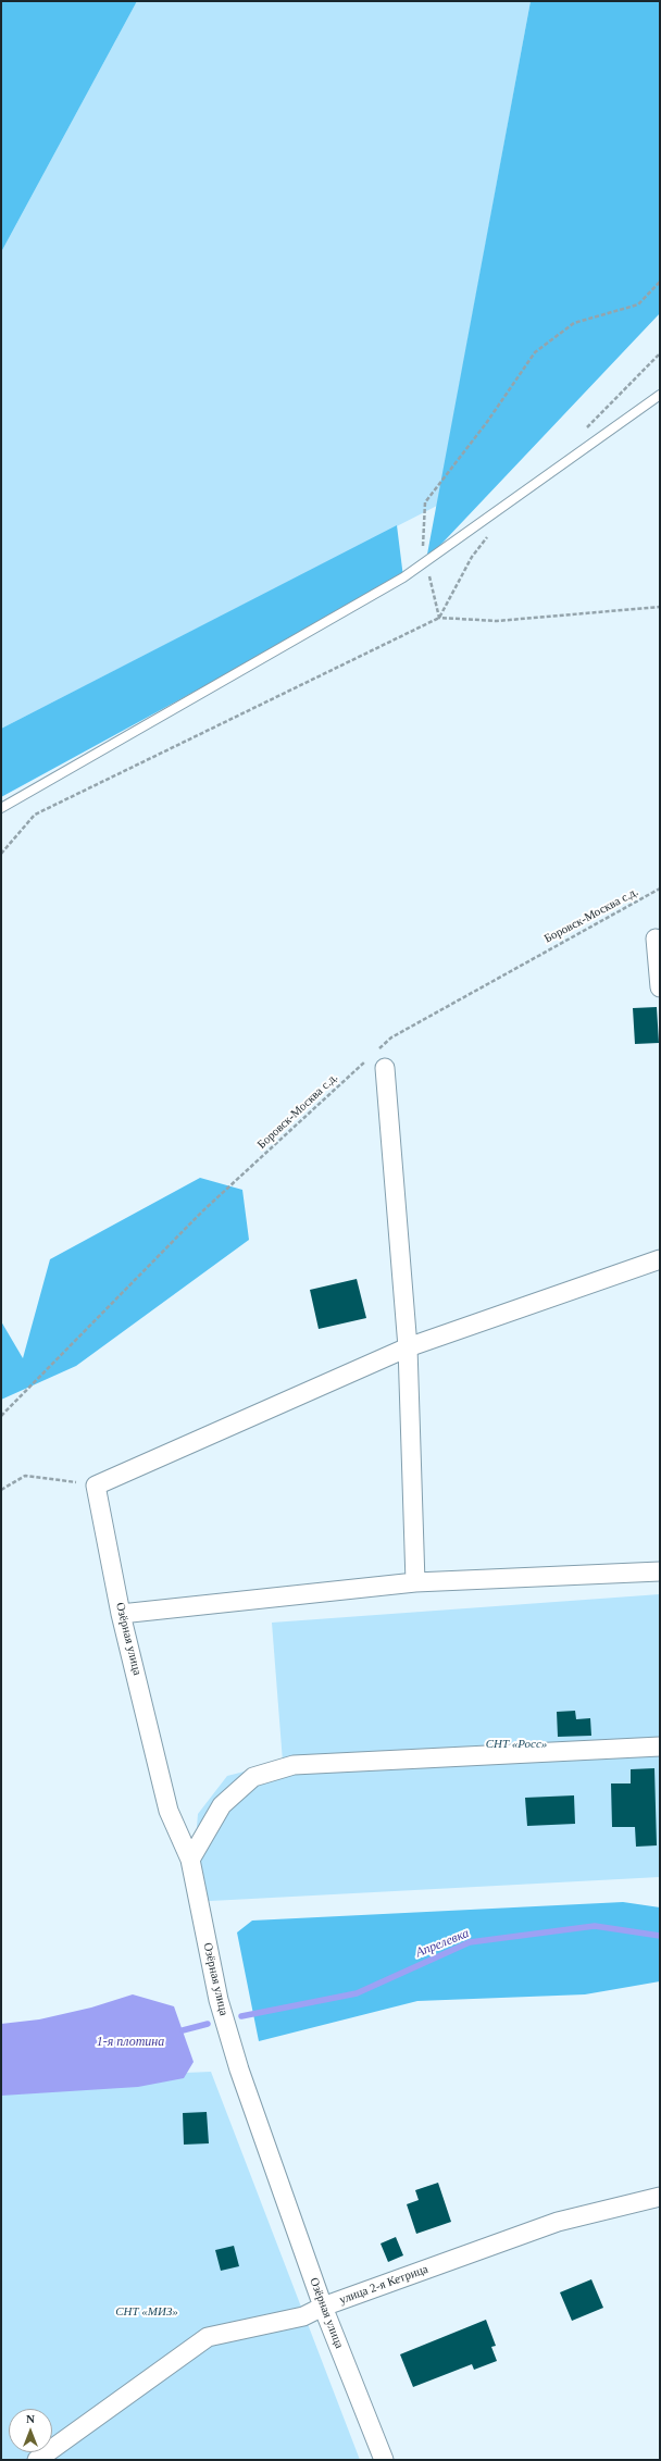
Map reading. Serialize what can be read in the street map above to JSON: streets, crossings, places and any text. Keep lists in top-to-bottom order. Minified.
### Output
{"streets":{"street":["Озёрная улица","улица 2-я Кетрица"],"path":["Боровск-Москва с.д."]},"crossings":[["Озёрная улица","улица 2-я Кетрица"]],"water":["Апрелевка","1-я плотина"],"parks":["СНТ «Росс»","СНТ «МИЗ»"],"north":"top"}
